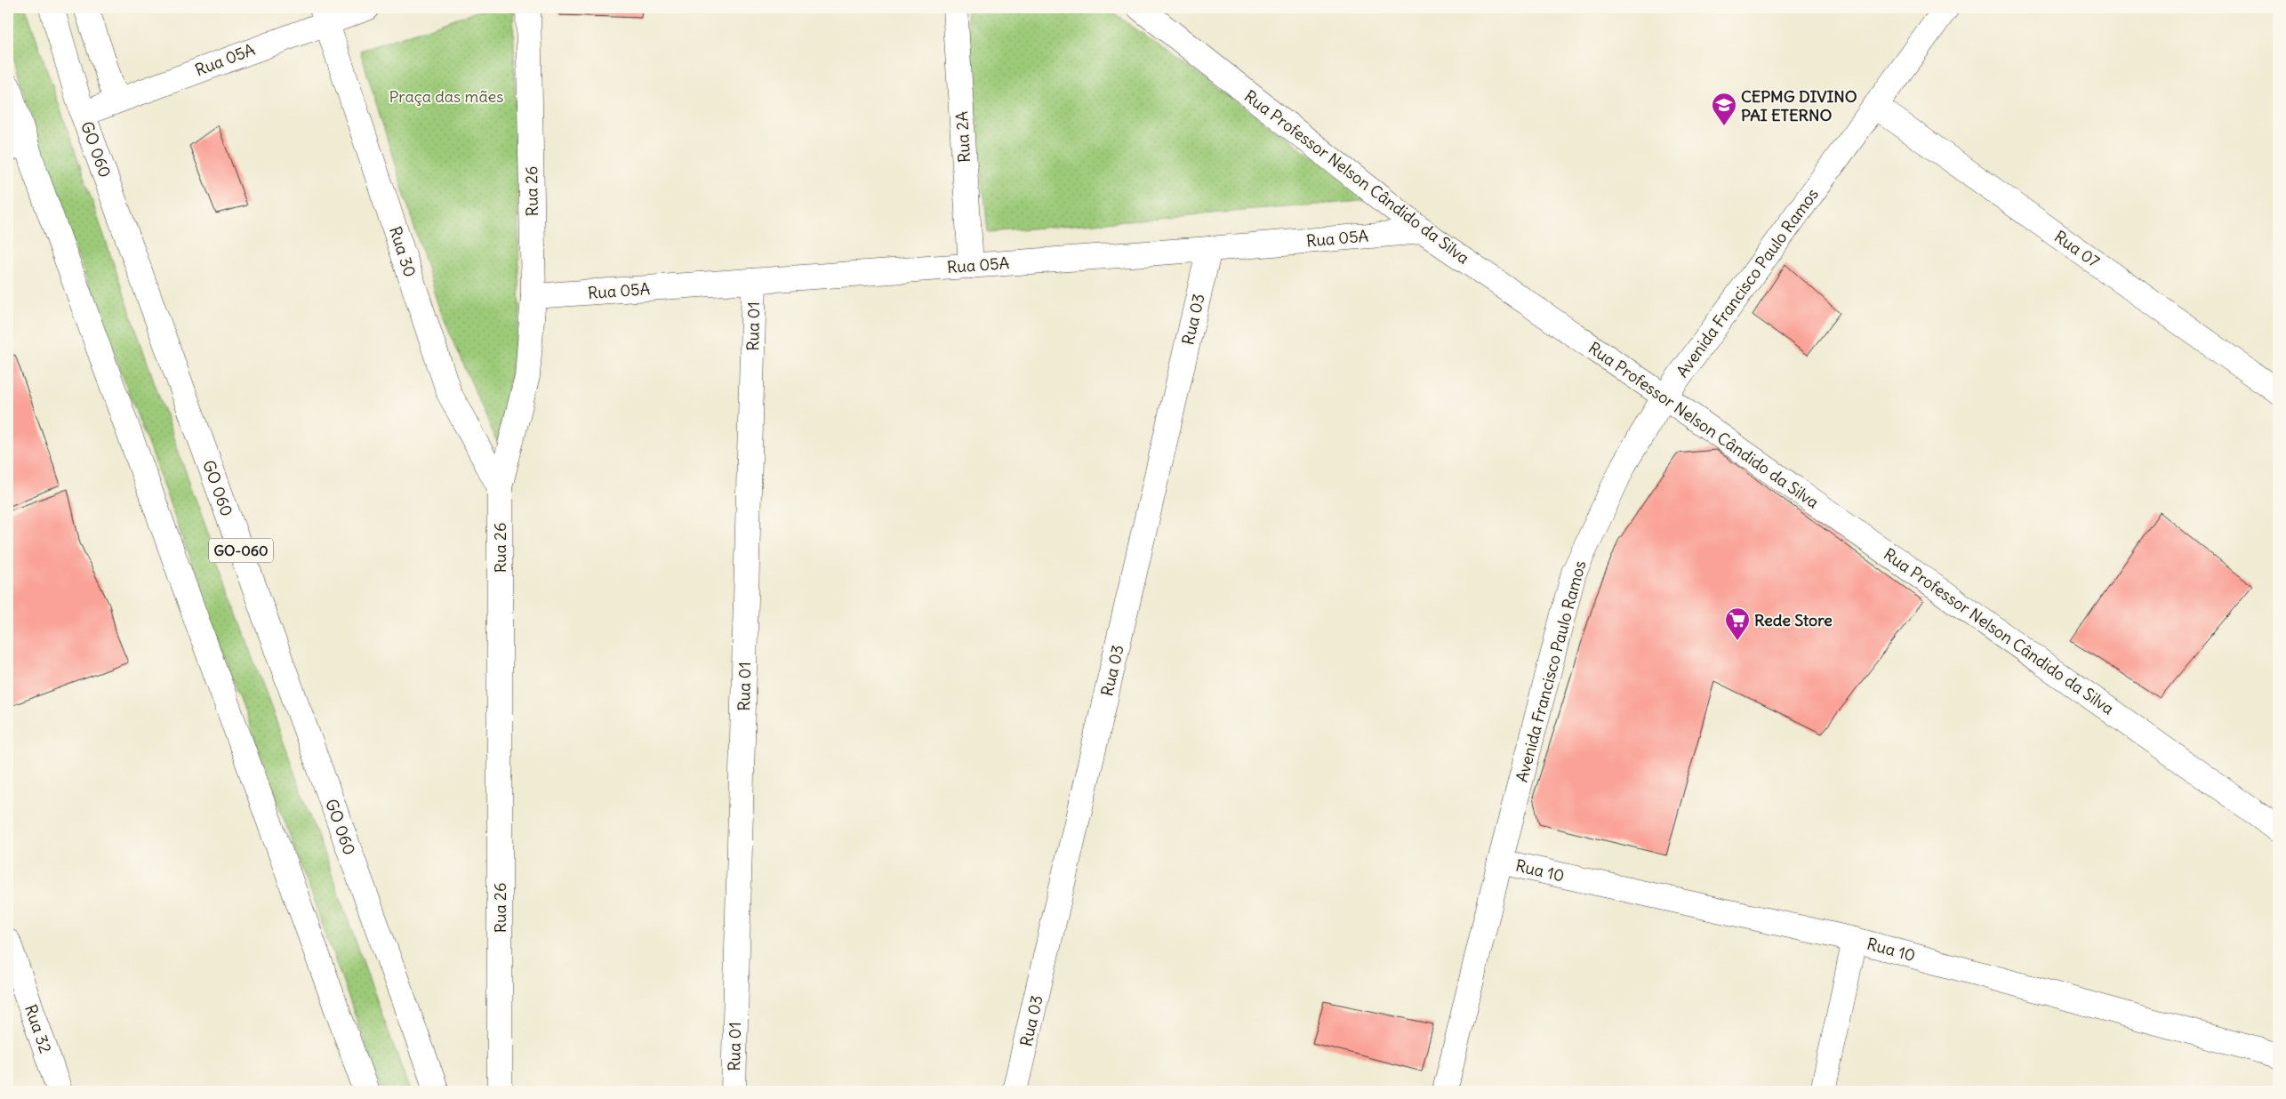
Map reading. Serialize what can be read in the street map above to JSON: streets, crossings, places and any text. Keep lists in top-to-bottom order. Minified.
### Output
{"streets":{"street":["Rua 05A","Rua 2A","GO 060","Rua Professor Nelson Cândido da Silva","Rua 26","Rua 07","Rua 30","Avenida Francisco Paulo Ramos","Rua 03","Rua 01","GO-060","Rua 10","Rua 32"]},"crossings":[["Rua 05A","Rua 2A"],["Rua 05A","GO 060"],["Rua 05A","Rua Professor Nelson Cândido da Silva"],["Rua 05A","Rua 26"],["Rua 05A","Rua 30"],["Rua 05A","Rua 03"],["Rua 05A","Rua 01"],["Rua Professor Nelson Cândido da Silva","Avenida Francisco Paulo Ramos"],["Rua 26","Rua 30"],["Rua 07","Avenida Francisco Paulo Ramos"],["Avenida Francisco Paulo Ramos","Rua 10"]],"parks":["Praça das mães"],"places":{"school or university":["CEPMG DIVINO PAI ETERNO"],"supermarket":["Rede Store"]}}
